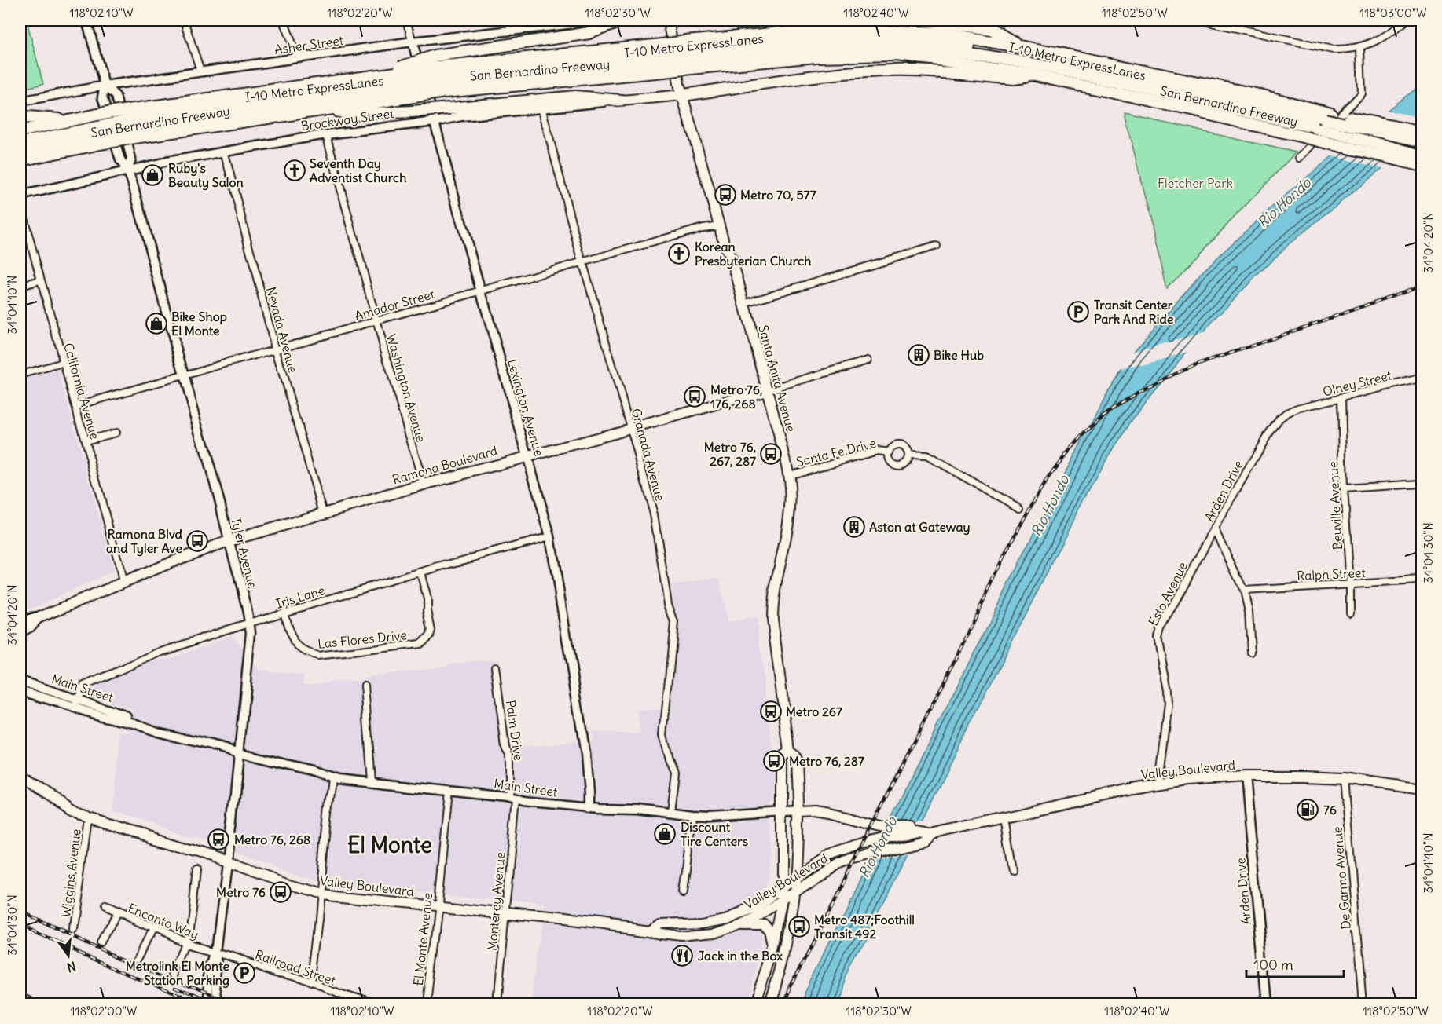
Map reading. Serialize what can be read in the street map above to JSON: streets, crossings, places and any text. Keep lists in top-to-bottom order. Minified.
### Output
{"streets":{"highway":["I-10 Metro ExpressLanes","San Bernardino Freeway"],"main road":["Brockway Street","Santa Anita Avenue","Ramona Boulevard","Main Street","Valley Boulevard"],"street":["Asher Street","Amador Street","Nevada Avenue","Olney Street","Washington Avenue","California Avenue","Lexington Avenue","Santa Fe Drive","Granada Avenue","Arden Drive","Beuville Avenue","Tyler Avenue","Ralph Street","Esto Avenue","Iris Lane","Las Flores Drive","Palm Drive","Wiggins Avenue","De Garmo Avenue","Monterey Avenue","Encanto Way","El Monte Avenue","Railroad Street"]},"crossings":[["Asher Street","Lexington Avenue"],["Asher Street","Tyler Avenue"],["I-10 Metro ExpressLanes","San Bernardino Freeway"],["Brockway Street","Nevada Avenue"],["Brockway Street","Santa Anita Avenue"],["Brockway Street","Washington Avenue"],["Brockway Street","Lexington Avenue"],["Brockway Street","Granada Avenue"],["Brockway Street","Tyler Avenue"],["Amador Street","Nevada Avenue"],["Amador Street","Santa Anita Avenue"],["Amador Street","Washington Avenue"],["Amador Street","California Avenue"],["Amador Street","Lexington Avenue"],["Amador Street","Granada Avenue"],["Amador Street","Tyler Avenue"],["Nevada Avenue","Ramona Boulevard"],["Santa Anita Avenue","Santa Fe Drive"],["Santa Anita Avenue","Ramona Boulevard"],["Santa Anita Avenue","Main Street"],["Santa Anita Avenue","Valley Boulevard"],["Olney Street","Arden Drive"],["Olney Street","Beuville Avenue"],["Washington Avenue","Ramona Boulevard"],["California Avenue","Ramona Boulevard"],["Lexington Avenue","Ramona Boulevard"],["Lexington Avenue","Iris Lane"],["Lexington Avenue","Main Street"],["Granada Avenue","Ramona Boulevard"],["Granada Avenue","Main Street"],["Ramona Boulevard","Tyler Avenue"],["Arden Drive","Ralph Street"],["Arden Drive","Esto Avenue"],["Arden Drive","Valley Boulevard"],["Beuville Avenue","Ralph Street"],["Tyler Avenue","Iris Lane"],["Tyler Avenue","Main Street"],["Tyler Avenue","Valley Boulevard"],["Tyler Avenue","Encanto Way"],["Tyler Avenue","Railroad Street"],["Esto Avenue","Valley Boulevard"],["Iris Lane","Las Flores Drive"],["Iris Lane","Main Street"],["Main Street","Palm Drive"],["Main Street","Valley Boulevard"],["Main Street","Monterey Avenue"],["Main Street","El Monte Avenue"],["Palm Drive","Monterey Avenue"],["Valley Boulevard","Wiggins Avenue"],["Valley Boulevard","De Garmo Avenue"],["Valley Boulevard","Monterey Avenue"],["Valley Boulevard","El Monte Avenue"],["Encanto Way","Railroad Street"]],"districts":["El Monte"],"water":["Rio Hondo"],"parks":["Fletcher Park"],"places":{"church":["Seventh Day Adventist Church","Korean Presbyterian Church"],"shop":["Ruby's Beauty Salon","Bike Shop El Monte","Discount Tire Centers"],"bus stop":["Metro 70, 577","Metro 76, 176, 268","Metro 76, 267, 287","Ramona Blvd and Tyler Ave","Metro 267","Metro 76, 287","Metro 76, 268","Metro 76","Metro 487;Foothill Transit 492"],"parking":["Transit Center Park And Ride","Metrolink El Monte Station Parking"],"building":["Bike Hub","Aston at Gateway"],"fuel station":["76"],"restaurant":["Jack in the Box"]},"scale_bar":"100 m","north":"bottom","coordinates":["118°02'10\"W","118°02'20\"W","118°02'30\"W","118°02'40\"W","118°02'50\"W","118°03'00\"W","34°04'20\"N","34°04'10\"N","34°04'30\"N","34°04'40\"N","118°02'00\"W"]}
